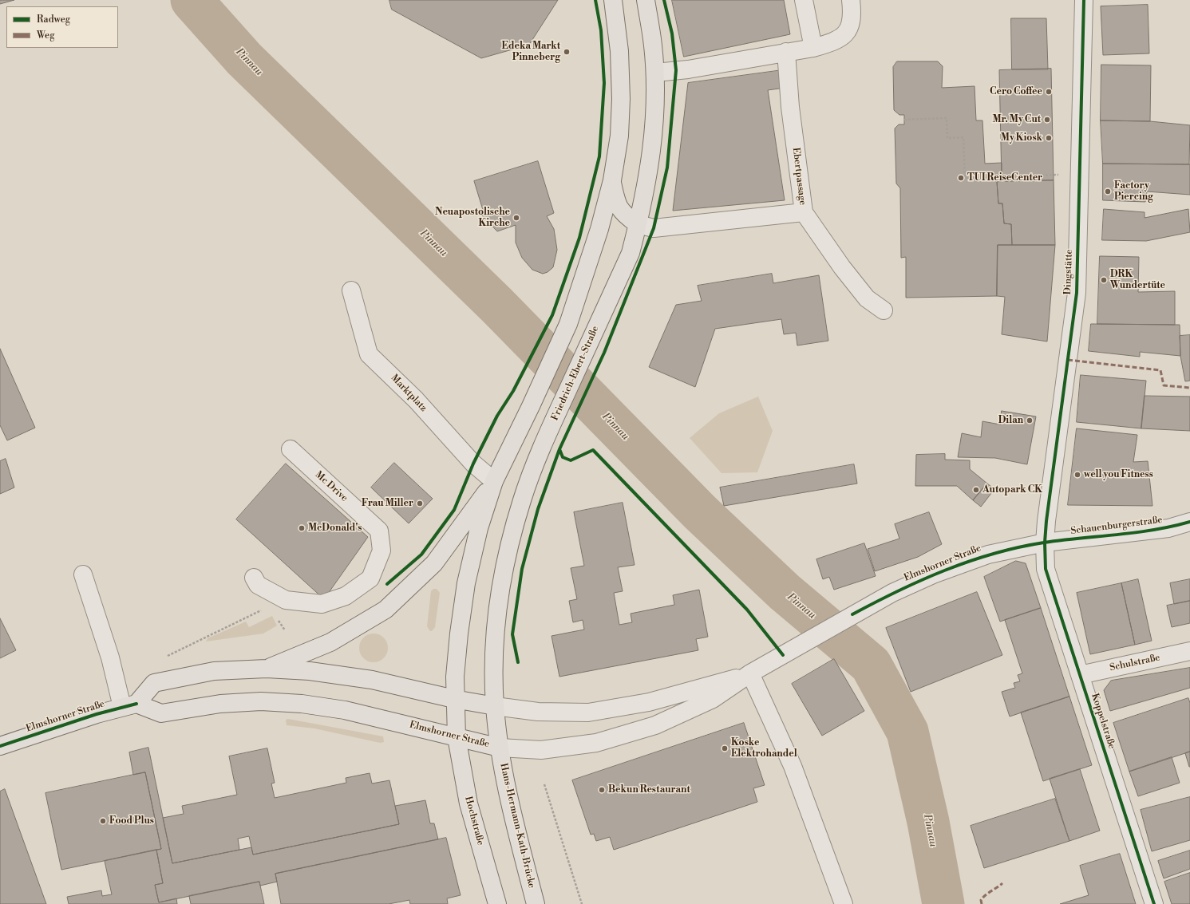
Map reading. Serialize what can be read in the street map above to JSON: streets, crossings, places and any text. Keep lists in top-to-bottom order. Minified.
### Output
{"streets":{"main road":["Friedrich-Ebert-Straße","Elmshorner Straße","Hochstraße","Hans-Hermann-Kath-Brücke"],"street":["Ebertpassage","Dingstätte","Marktplatz","Mc Drive","Schauenburgerstraße","Schulstraße","Koppelstraße"]},"crossings":[["Dingstätte","Schauenburgerstraße"],["Dingstätte","Elmshorner Straße"],["Dingstätte","Koppelstraße"],["Friedrich-Ebert-Straße","Elmshorner Straße"],["Friedrich-Ebert-Straße","Hans-Hermann-Kath-Brücke"],["Marktplatz","Elmshorner Straße"],["Schauenburgerstraße","Elmshorner Straße"],["Schauenburgerstraße","Koppelstraße"],["Elmshorner Straße","Koppelstraße"],["Elmshorner Straße","Hochstraße"],["Elmshorner Straße","Hans-Hermann-Kath-Brücke"],["Schulstraße","Koppelstraße"]],"water":["Pinnau"],"places":["Edeka Markt Pinneberg","Cero Coffee","Mr. My Cut","My Kiosk","TUI ReiseCenter","Factory Piercing","Neuapostolische Kirche","DRK Wundertüte","Dilan","well you Fitness","Autopark CK","Frau Miller","McDonald's","Koske Elektrohandel","Bekun Restaurant","Food Plus"],"legend":["Radweg","Weg"]}
